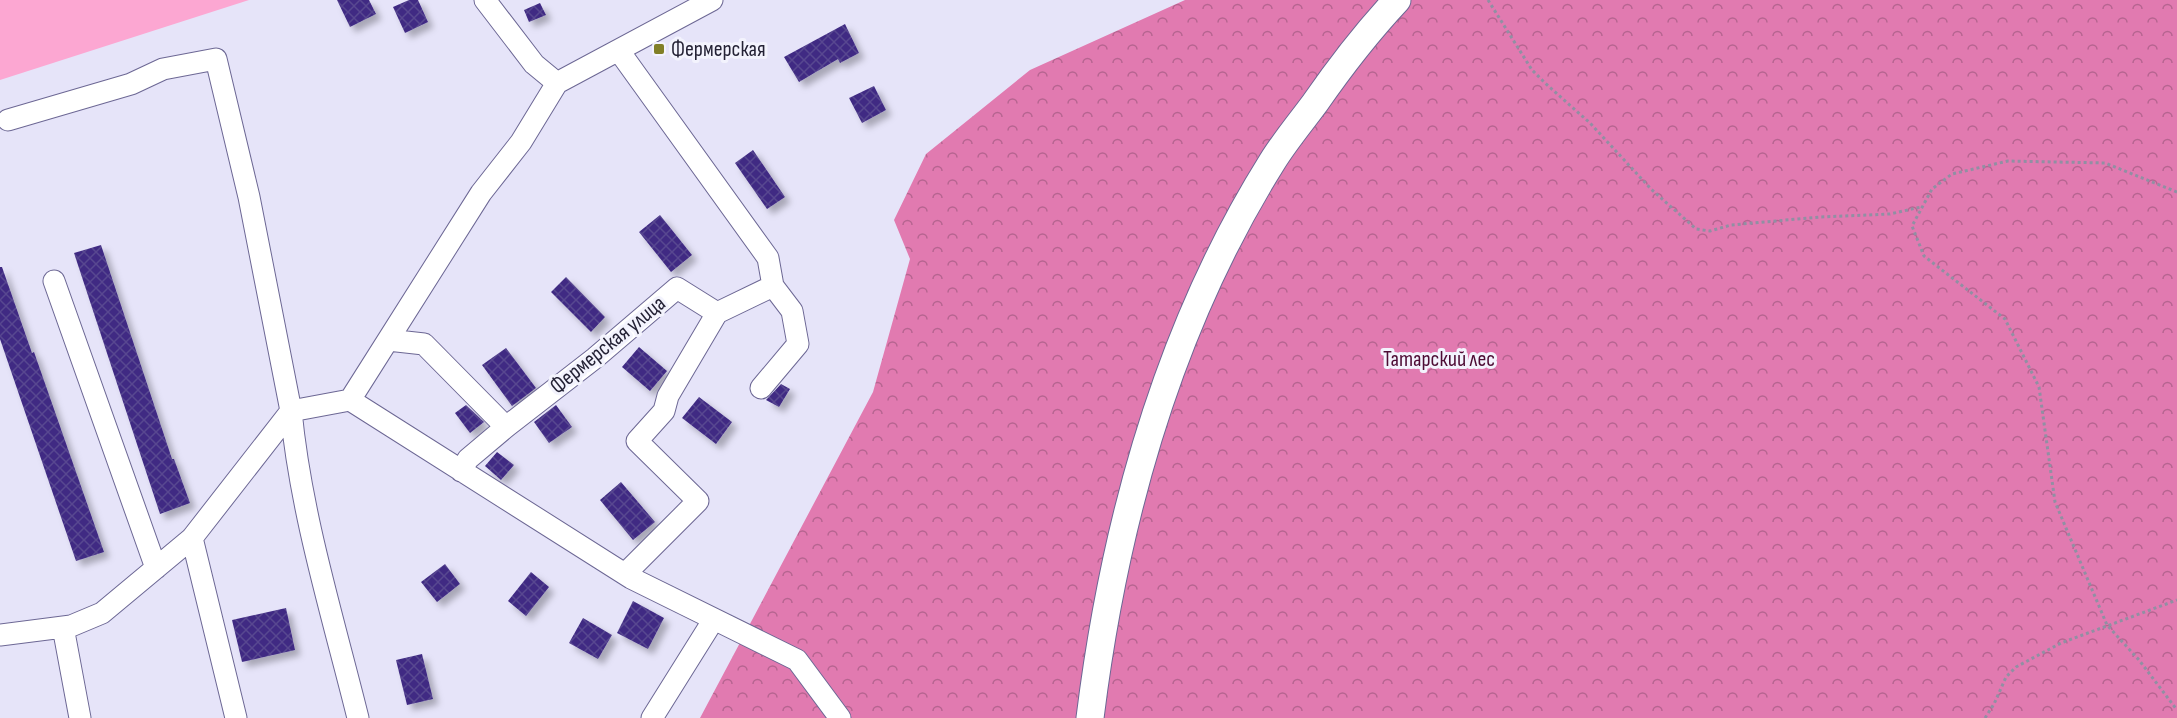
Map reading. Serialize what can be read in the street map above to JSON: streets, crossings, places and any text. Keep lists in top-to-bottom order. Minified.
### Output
{"streets":{"street":["Фермерская улица"]},"parks":["Татарский лес"],"places":{"transit":["Фермерская"]}}
